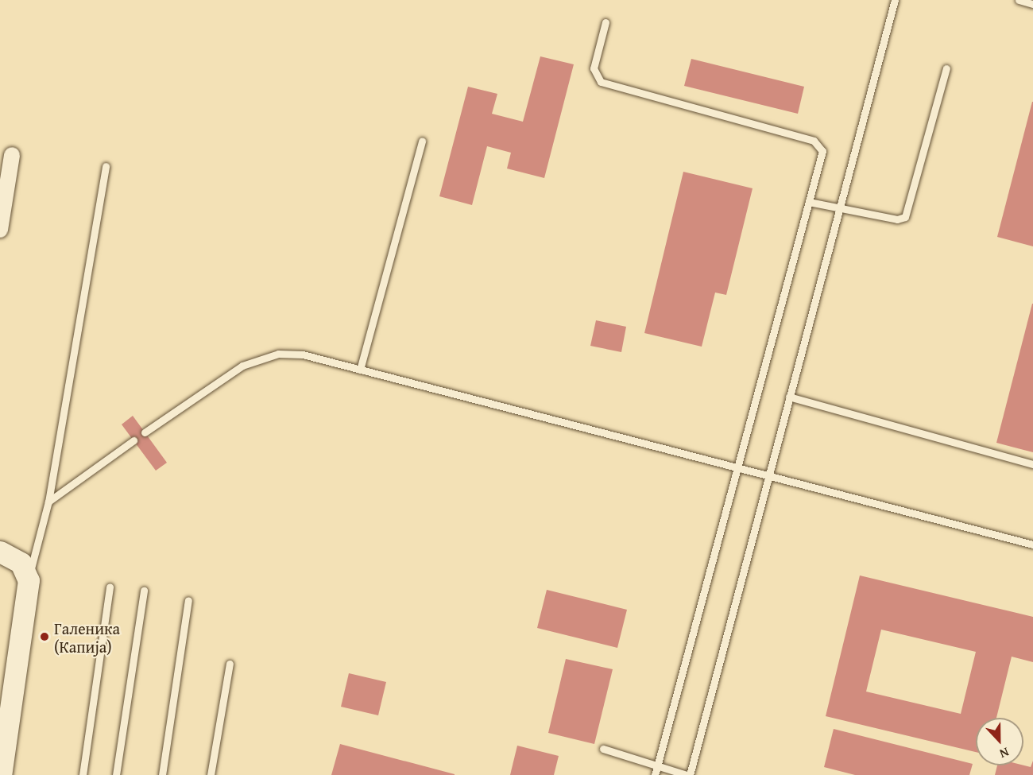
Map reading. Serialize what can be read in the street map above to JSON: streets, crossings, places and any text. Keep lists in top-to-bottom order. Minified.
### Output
{"places":["Галеника (Капија)"],"north":"bottom"}
